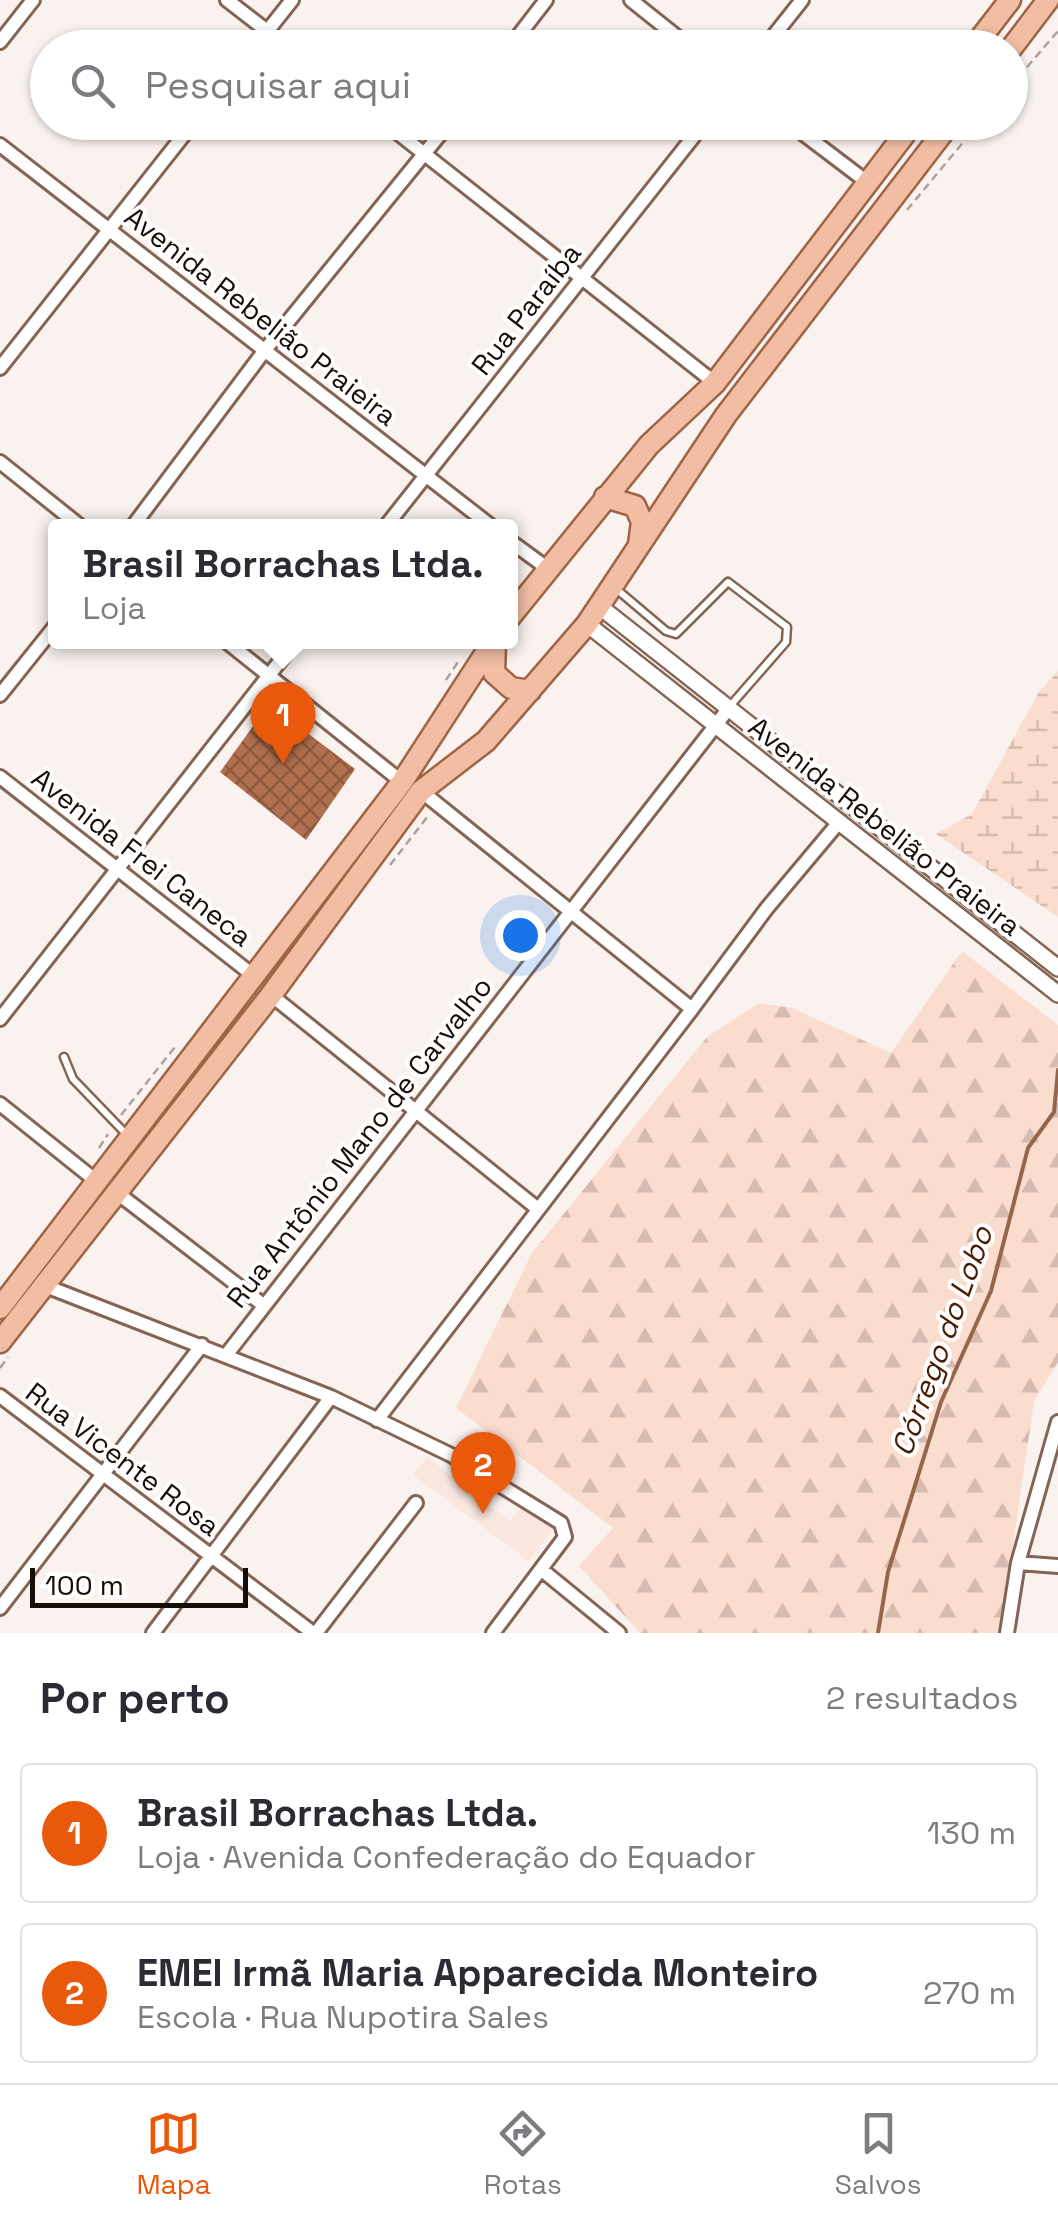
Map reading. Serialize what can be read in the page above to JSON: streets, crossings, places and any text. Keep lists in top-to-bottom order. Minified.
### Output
{"streets":{"street":["Rua Paraíba","Avenida Rebelião Praieira","Avenida Frei Caneca","Rua Antônio Mano de Carvalho","Rua Vicente Rosa"]},"crossings":[["Rua Paraíba","Avenida Rebelião Praieira"],["Avenida Rebelião Praieira","Rua Antônio Mano de Carvalho"]],"water":["Córrego do Lobo"],"scale_bar":"100 m","page":{"search":"Pesquisar aqui","popup":["Brasil Borrachas Ltda.","Loja"],"pins":["1","2"],"scale":"100 m","heading":["Por perto","2 resultados"],"list":[{"mark":"1","name":"Brasil Borrachas Ltda.","note":"Loja · Avenida Confederação do Equador","value":"130 m"},{"mark":"2","name":"EMEI Irmã Maria Apparecida Monteiro","note":"Escola · Rua Nupotira Sales","value":"270 m"}],"nav":["Mapa","Rotas","Salvos"]}}
